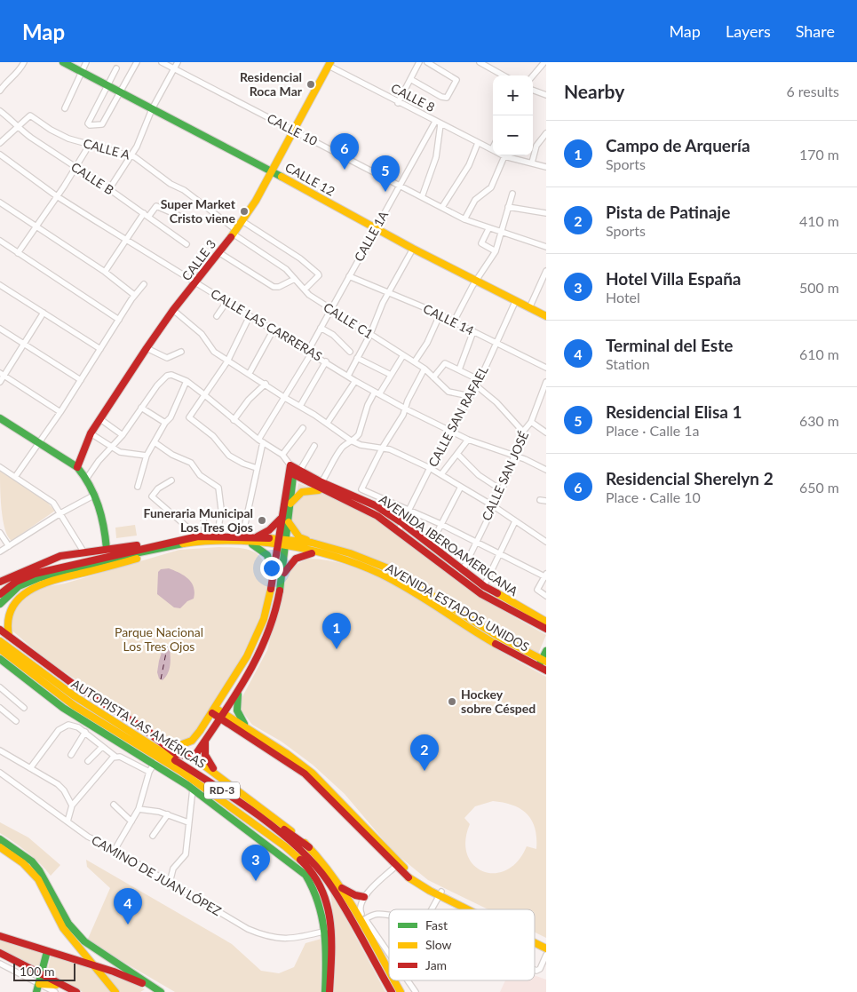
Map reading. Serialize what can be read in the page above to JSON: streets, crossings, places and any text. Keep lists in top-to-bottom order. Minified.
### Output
{"streets":{"main road":["CALLE 8","CALLE 12","CALLE 3","AVENIDA IBEROAMERICANA","AVENIDA ESTADOS UNIDOS","AUTOPISTA LAS AMÉRICAS","RD-3"],"street":["CALLE 10","CALLE A","CALLE B","CALLE 1A","CALLE 14","CALLE C1","CALLE LAS CARRERAS","CALLE SAN RAFAEL","CALLE SAN JOSÉ","CAMINO DE JUAN LÓPEZ"]},"crossings":[["CALLE 8","CALLE 1A"],["CALLE 8","CALLE 3"],["CALLE 10","CALLE 1A"],["CALLE 10","CALLE 3"],["CALLE A","CALLE B"],["CALLE A","CALLE 3"],["CALLE A","CALLE C1"],["CALLE 12","CALLE 1A"],["CALLE 12","CALLE 3"],["CALLE 12","CALLE SAN RAFAEL"],["CALLE 1A","CALLE 14"],["CALLE 1A","CALLE C1"],["CALLE 1A","CALLE LAS CARRERAS"],["CALLE 1A","AVENIDA ESTADOS UNIDOS"],["CALLE 3","CALLE C1"],["CALLE 3","CALLE LAS CARRERAS"],["CALLE 14","CALLE SAN RAFAEL"],["CALLE C1","CALLE SAN RAFAEL"],["CALLE LAS CARRERAS","CALLE SAN RAFAEL"],["CALLE LAS CARRERAS","CALLE SAN JOSÉ"],["CALLE SAN RAFAEL","AVENIDA IBEROAMERICANA"],["CALLE SAN JOSÉ","AVENIDA IBEROAMERICANA"]],"parks":["Parque Nacional Los Tres Ojos"],"places":["Residencial Roca Mar","Super Market Cristo viene","Funeraria Municipal Los Tres Ojos","Hockey sobre Césped"],"legend":["Fast","Slow","Jam"],"scale_bar":"100 m","page":{"header":"Map","nav":["Map","Layers","Share"],"heading":["Nearby","6 results"],"map_buttons":["+","−"],"list":[{"mark":"1","name":"Campo de Arquería","note":"Sports","value":"170 m"},{"mark":"2","name":"Pista de Patinaje","note":"Sports","value":"410 m"},{"mark":"3","name":"Hotel Villa España","note":"Hotel","value":"500 m"},{"mark":"4","name":"Terminal del Este","note":"Station","value":"610 m"},{"mark":"5","name":"Residencial Elisa 1","note":"Place · Calle 1a","value":"630 m"},{"mark":"6","name":"Residencial Sherelyn 2","note":"Place · Calle 10","value":"650 m"}],"pins":["6","5","1","2","3","4"],"scale":"100 m"}}
